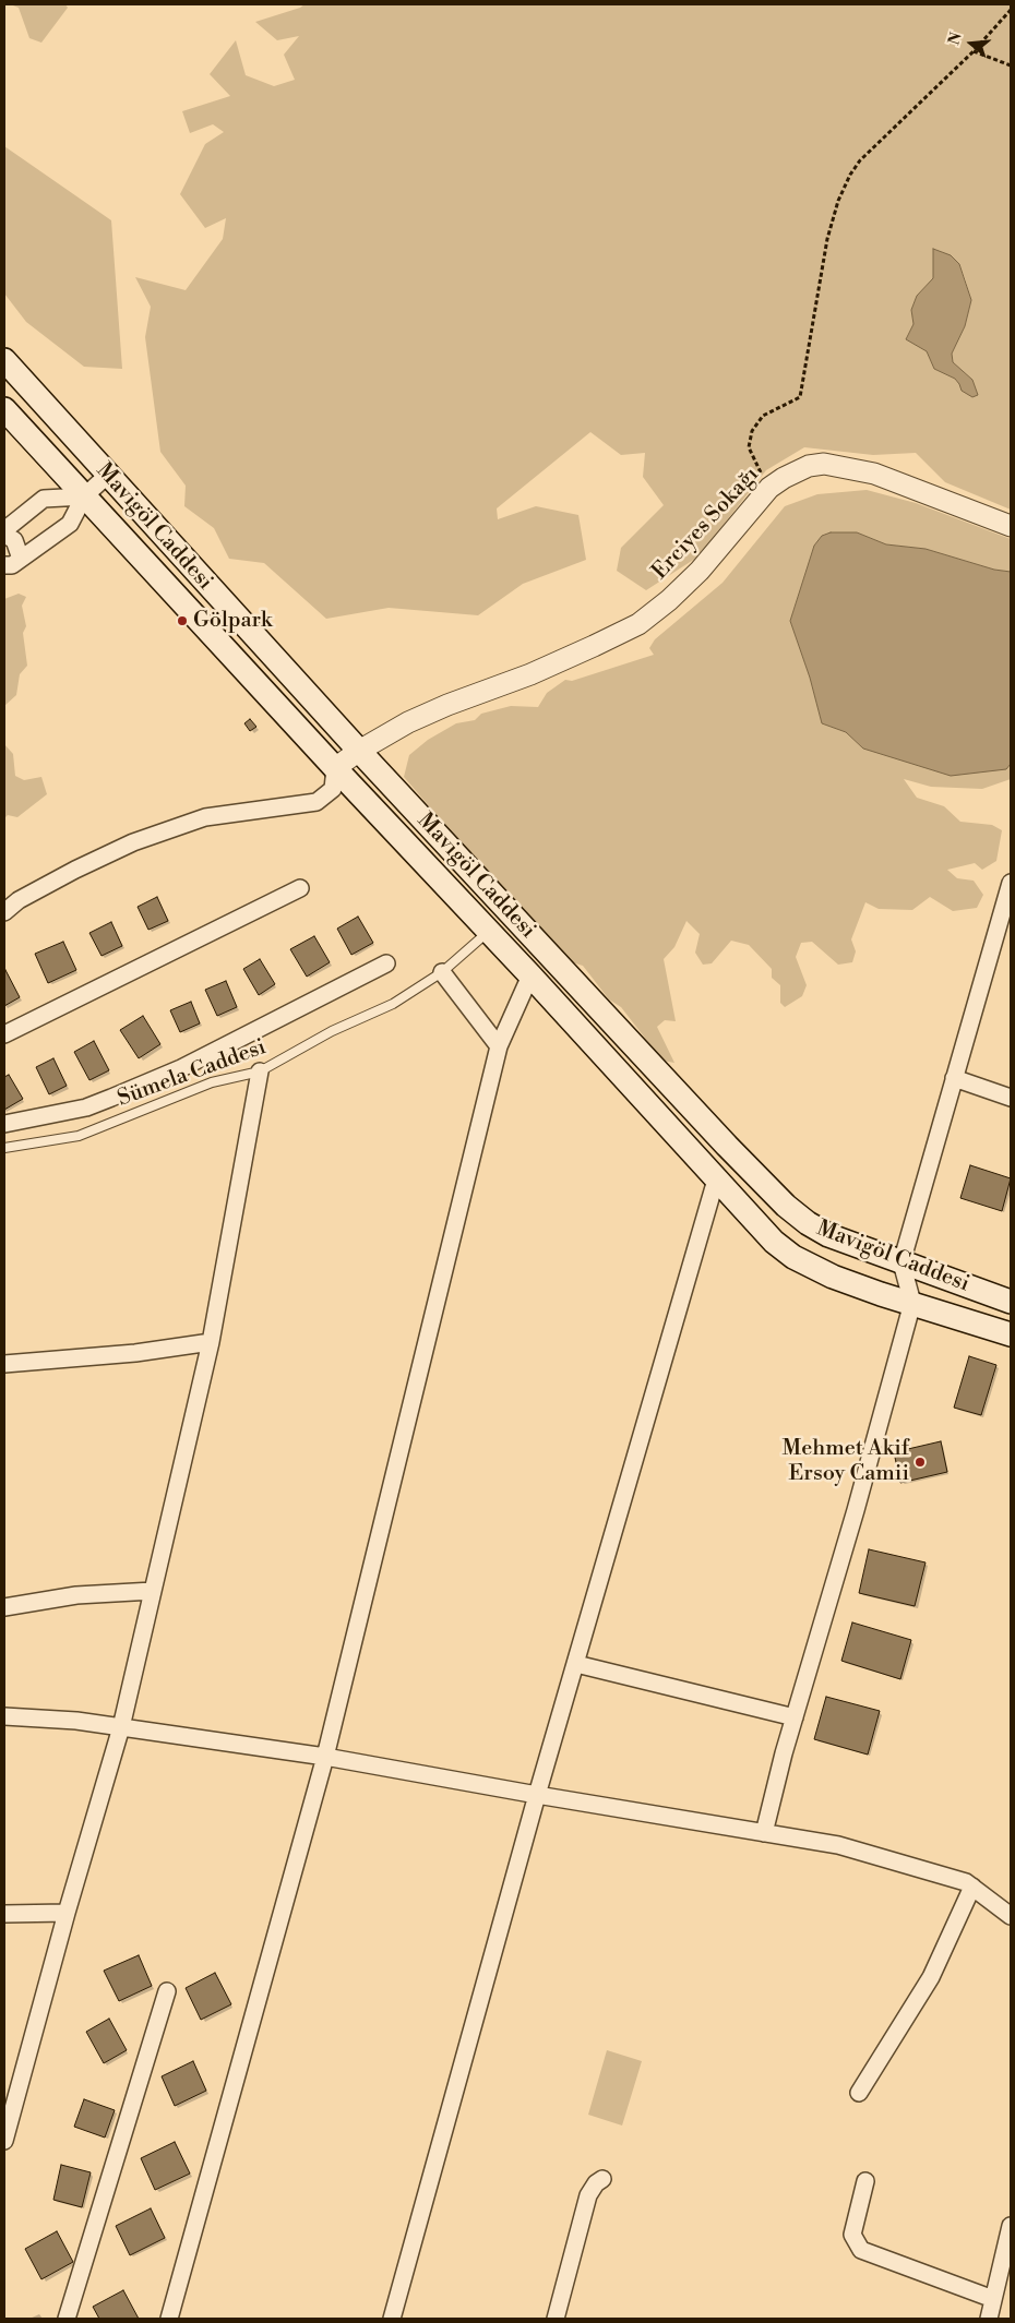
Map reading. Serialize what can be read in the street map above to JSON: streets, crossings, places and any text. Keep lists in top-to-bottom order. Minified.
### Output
{"streets":{"main road":["Mavigöl Caddesi"],"street":["Erciyes Sokağı"],"lane":["Sümela Caddesi"]},"crossings":[["Erciyes Sokağı","Mavigöl Caddesi"],["Mavigöl Caddesi","Sümela Caddesi"]],"places":["Gölpark","Mehmet Akif Ersoy Camii"],"north":"left"}
